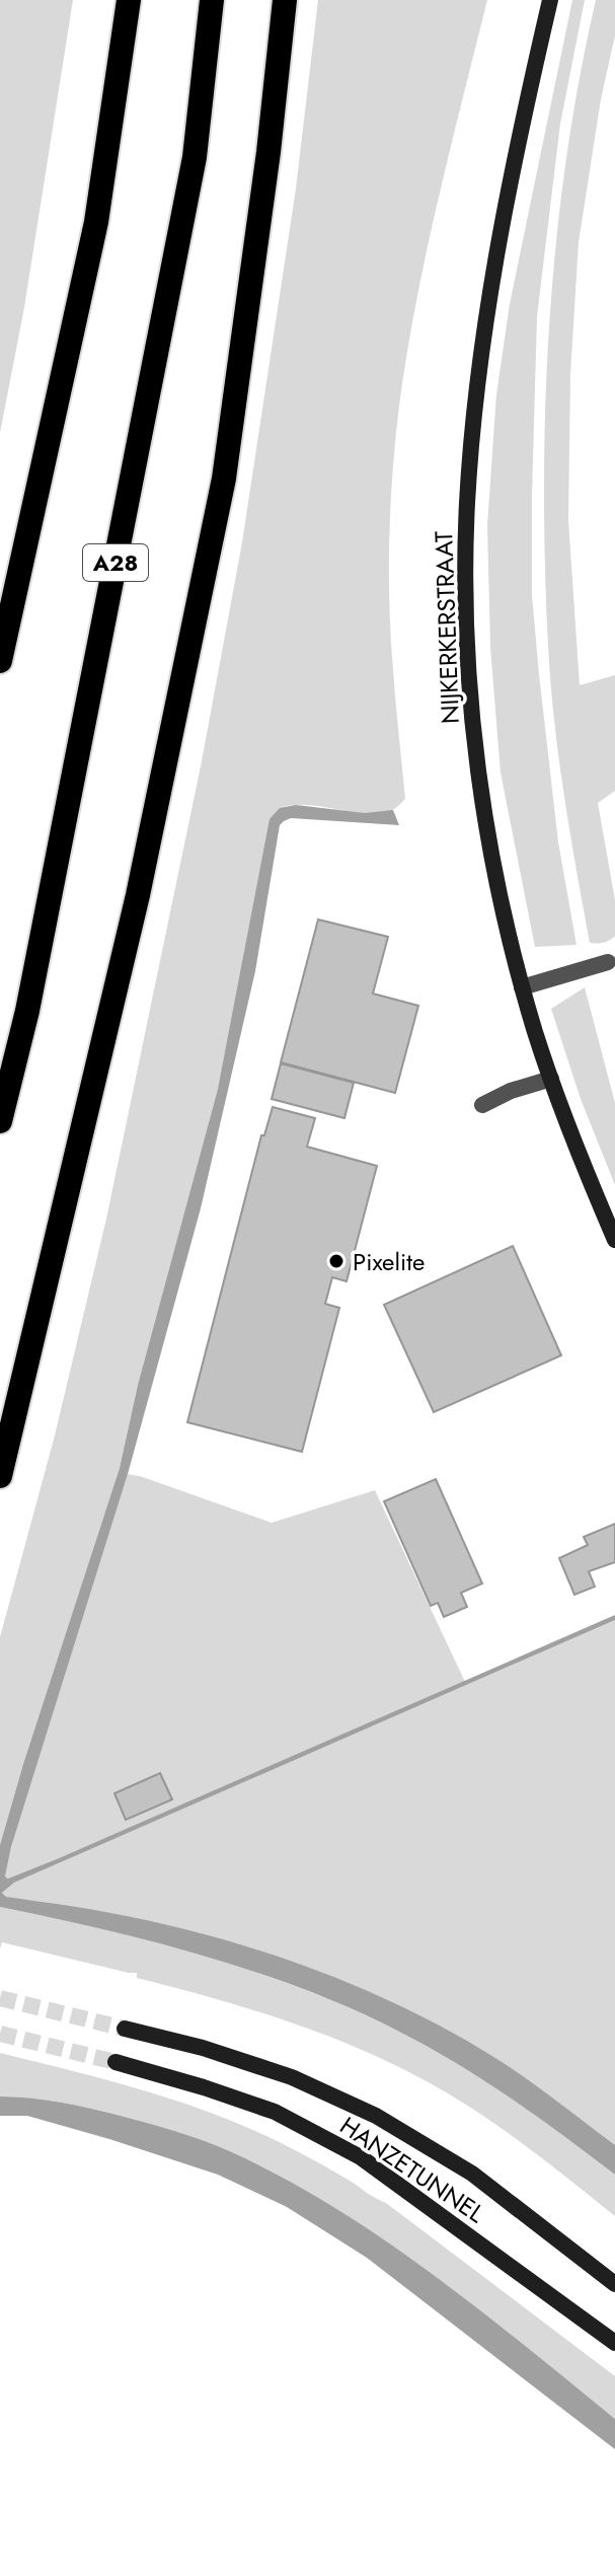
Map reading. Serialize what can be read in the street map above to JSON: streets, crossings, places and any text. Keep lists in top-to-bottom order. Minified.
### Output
{"streets":{"highway":["A28"],"main road":["NIJKERKERSTRAAT","HANZETUNNEL"]},"places":["Pixelite"]}
